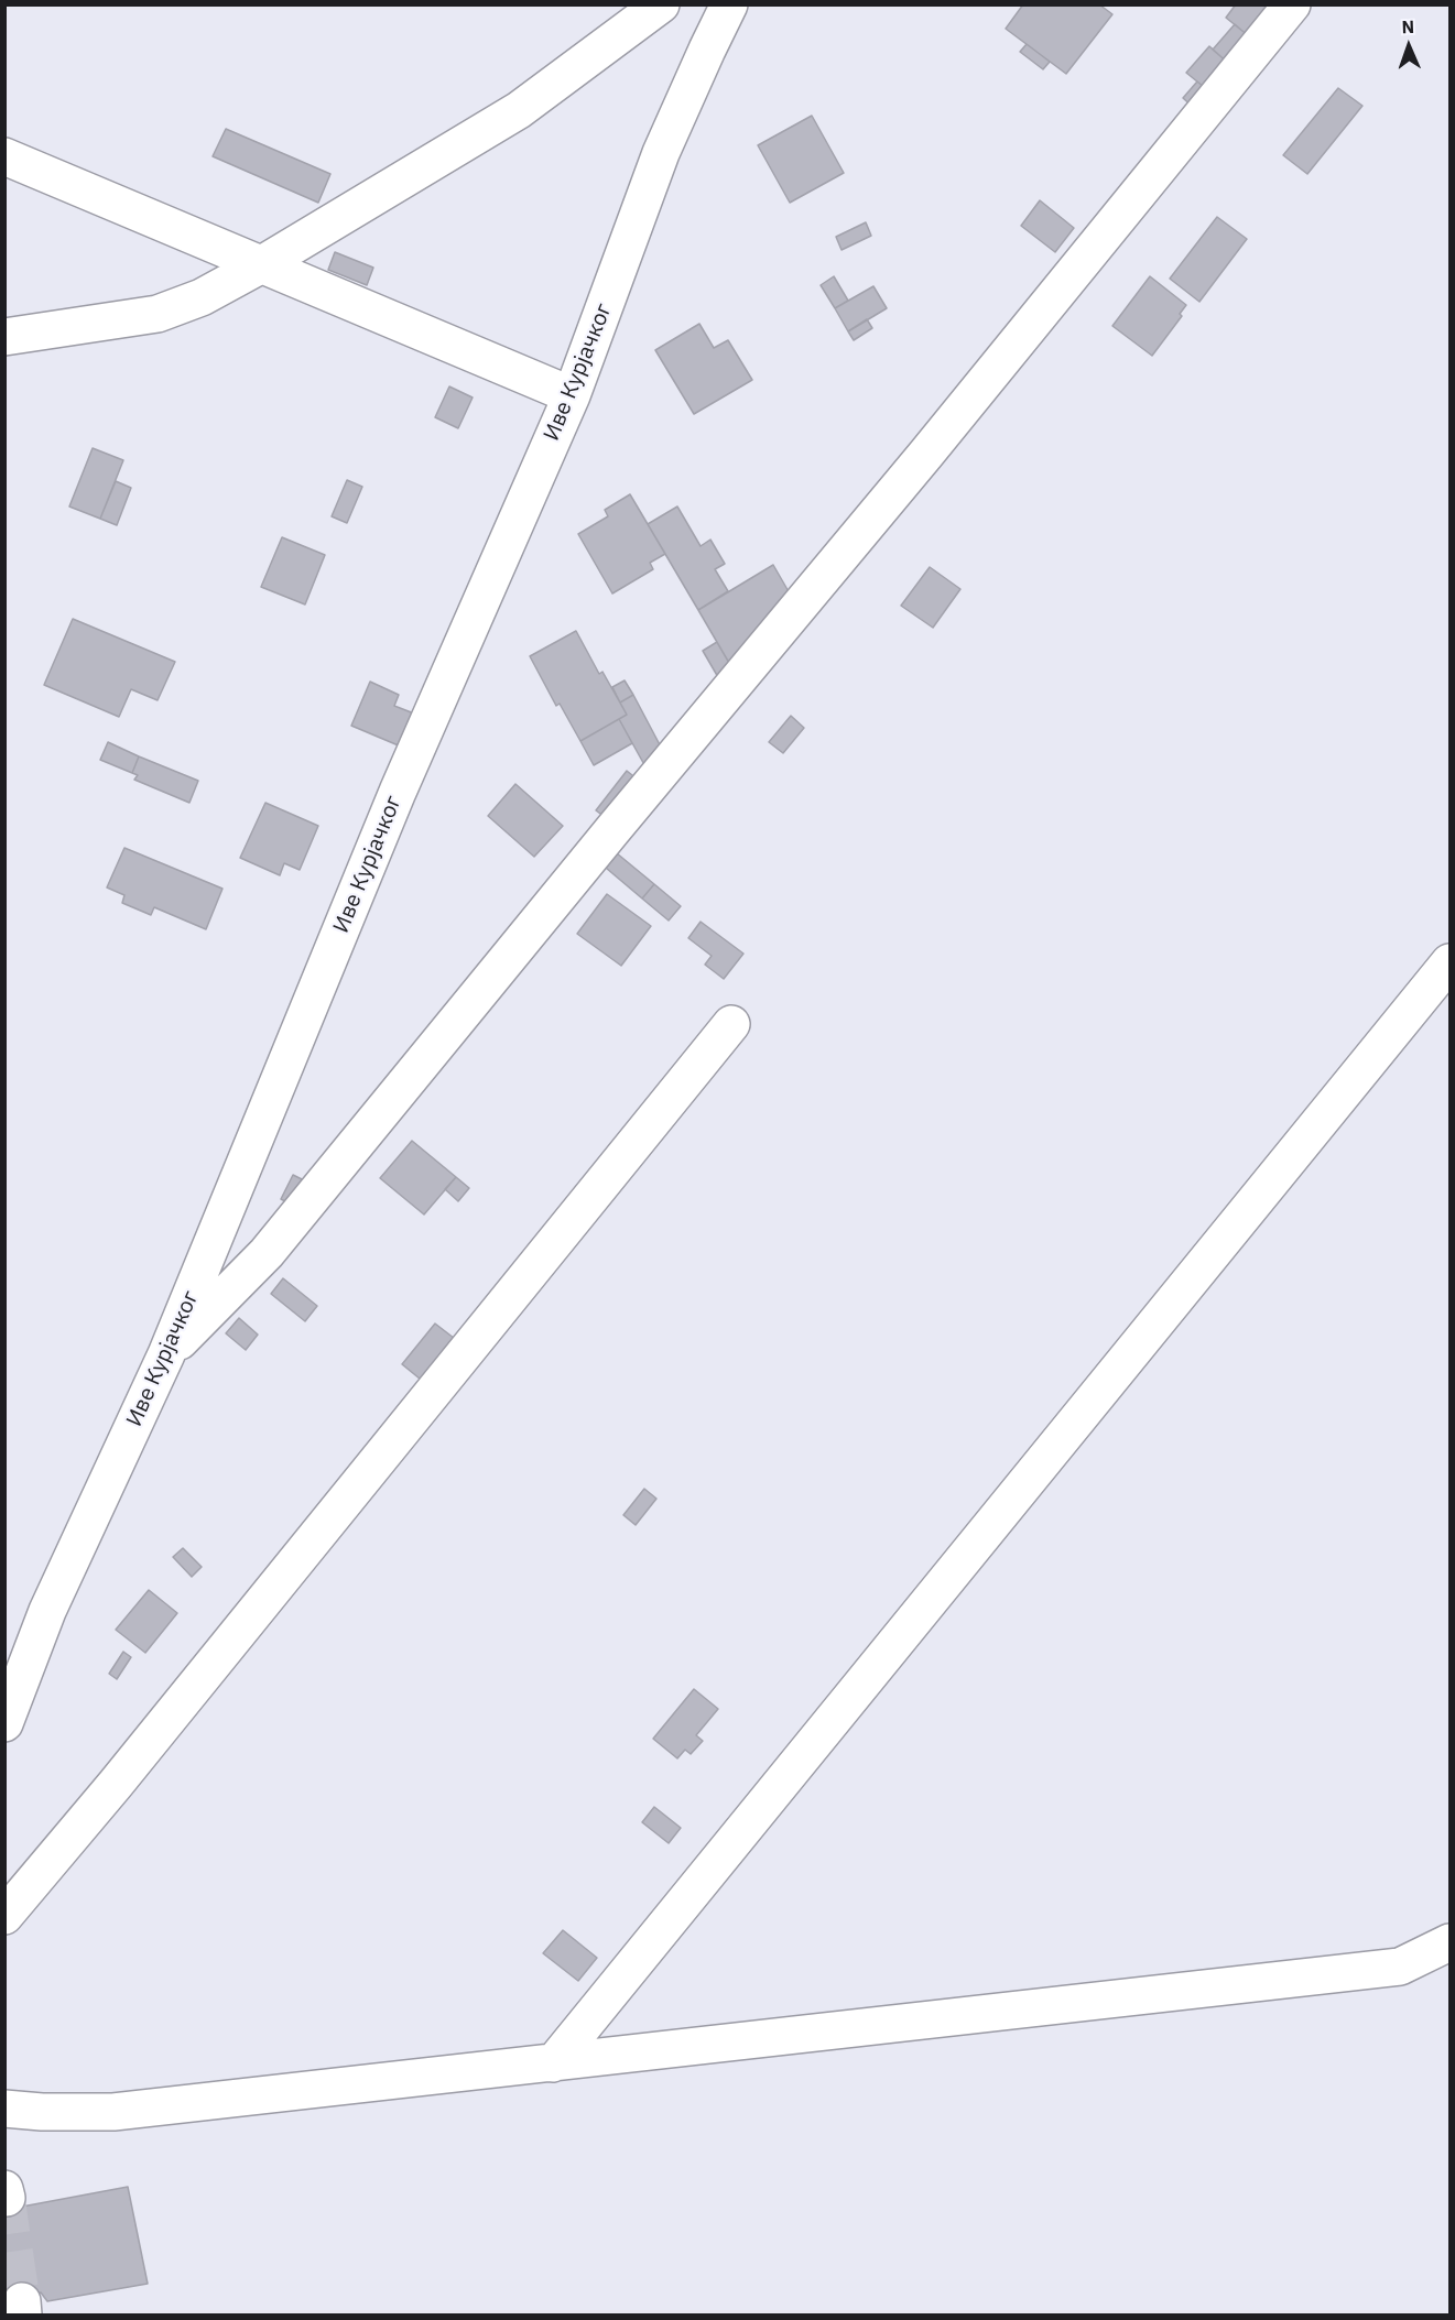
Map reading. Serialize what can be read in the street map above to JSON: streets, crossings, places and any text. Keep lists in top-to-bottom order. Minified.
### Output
{"streets":{"street":["Иве Курјачког"]},"north":"top"}
